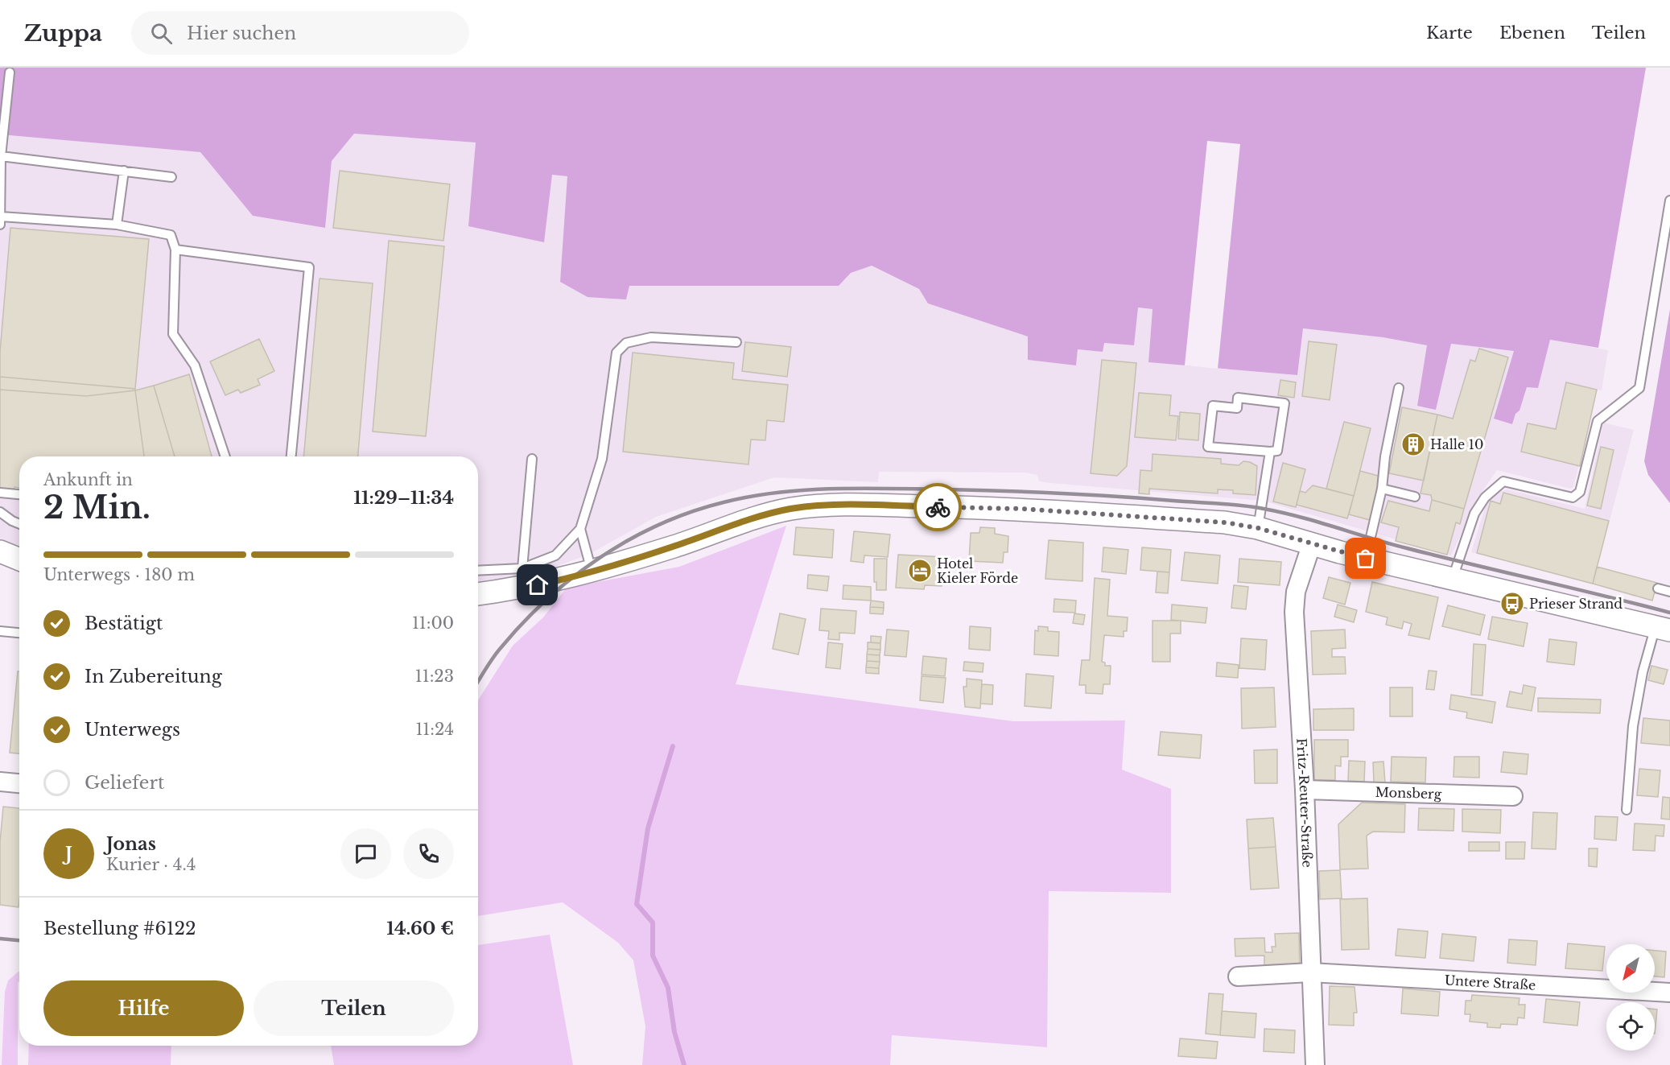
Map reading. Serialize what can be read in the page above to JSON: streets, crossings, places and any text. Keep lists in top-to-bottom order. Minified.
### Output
{"streets":{"street":["Monsberg","Fritz-Reuter-Straße","Untere Straße"]},"crossings":[["Monsberg","Fritz-Reuter-Straße"],["Fritz-Reuter-Straße","Untere Straße"]],"places":{"building":["Halle 10"],"hotel":["Hotel Kieler Förde"],"bus stop":["Prieser Strand"]},"north":"bottom left","page":{"header":"Zuppa","search":"Hier suchen","nav":["Karte","Ebenen","Teilen"],"heading":["2 Min.","Ankunft in","11:29–11:34"],"panel":["Jonas","Kurier · 4.4","Bestellung #6122","14.60 €"],"bar":"Unterwegs · 180 m","list":[["Bestätigt","11:00"],["In Zubereitung","11:23"],["Unterwegs","11:24"],"Geliefert"],"round":"J","buttons":["Hilfe","Teilen"]}}
